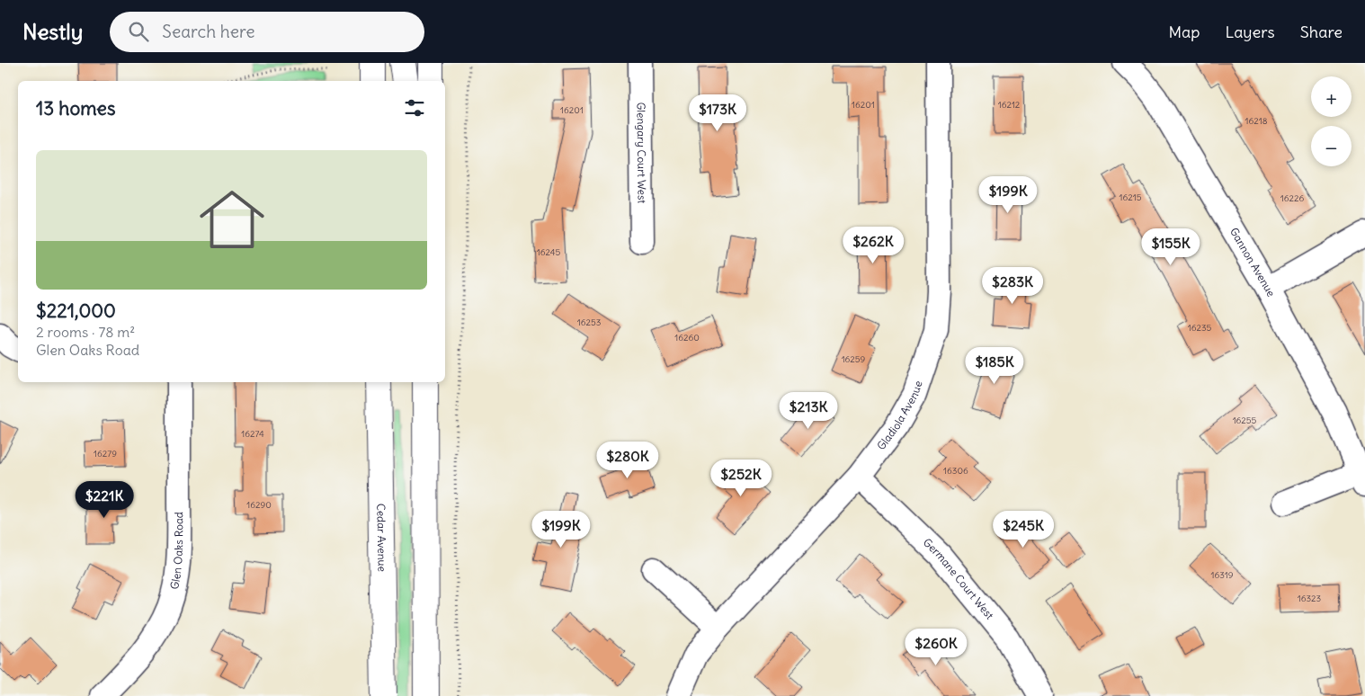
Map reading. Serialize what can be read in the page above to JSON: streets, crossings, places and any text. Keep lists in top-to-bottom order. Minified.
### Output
{"streets":{"main road":["Cedar Avenue"],"street":["Glengary Court West","Gannon Avenue","Gladiola Avenue","Glen Oaks Road","Germane Court West"]},"crossings":[["Gladiola Avenue","Germane Court West"]],"house_numbers":["16201","16212","16201","16218","16215","16226","16245","16253","16235","16260","16259","16255","16274","16279","16306","16290","16319","16323"],"page":{"header":"Nestly","search":"Search here","nav":["Map","Layers","Share"],"map_buttons":["+","−"],"heading":"13 homes","price":["$173K","$199K","$262K","$155K","$283K","$185K","$213K","$280K","$252K","$221K","$199K","$245K","$260K"],"list":[{"name":"$221,000","note":"2 rooms · 78 m² · Glen Oaks Road"}]}}
